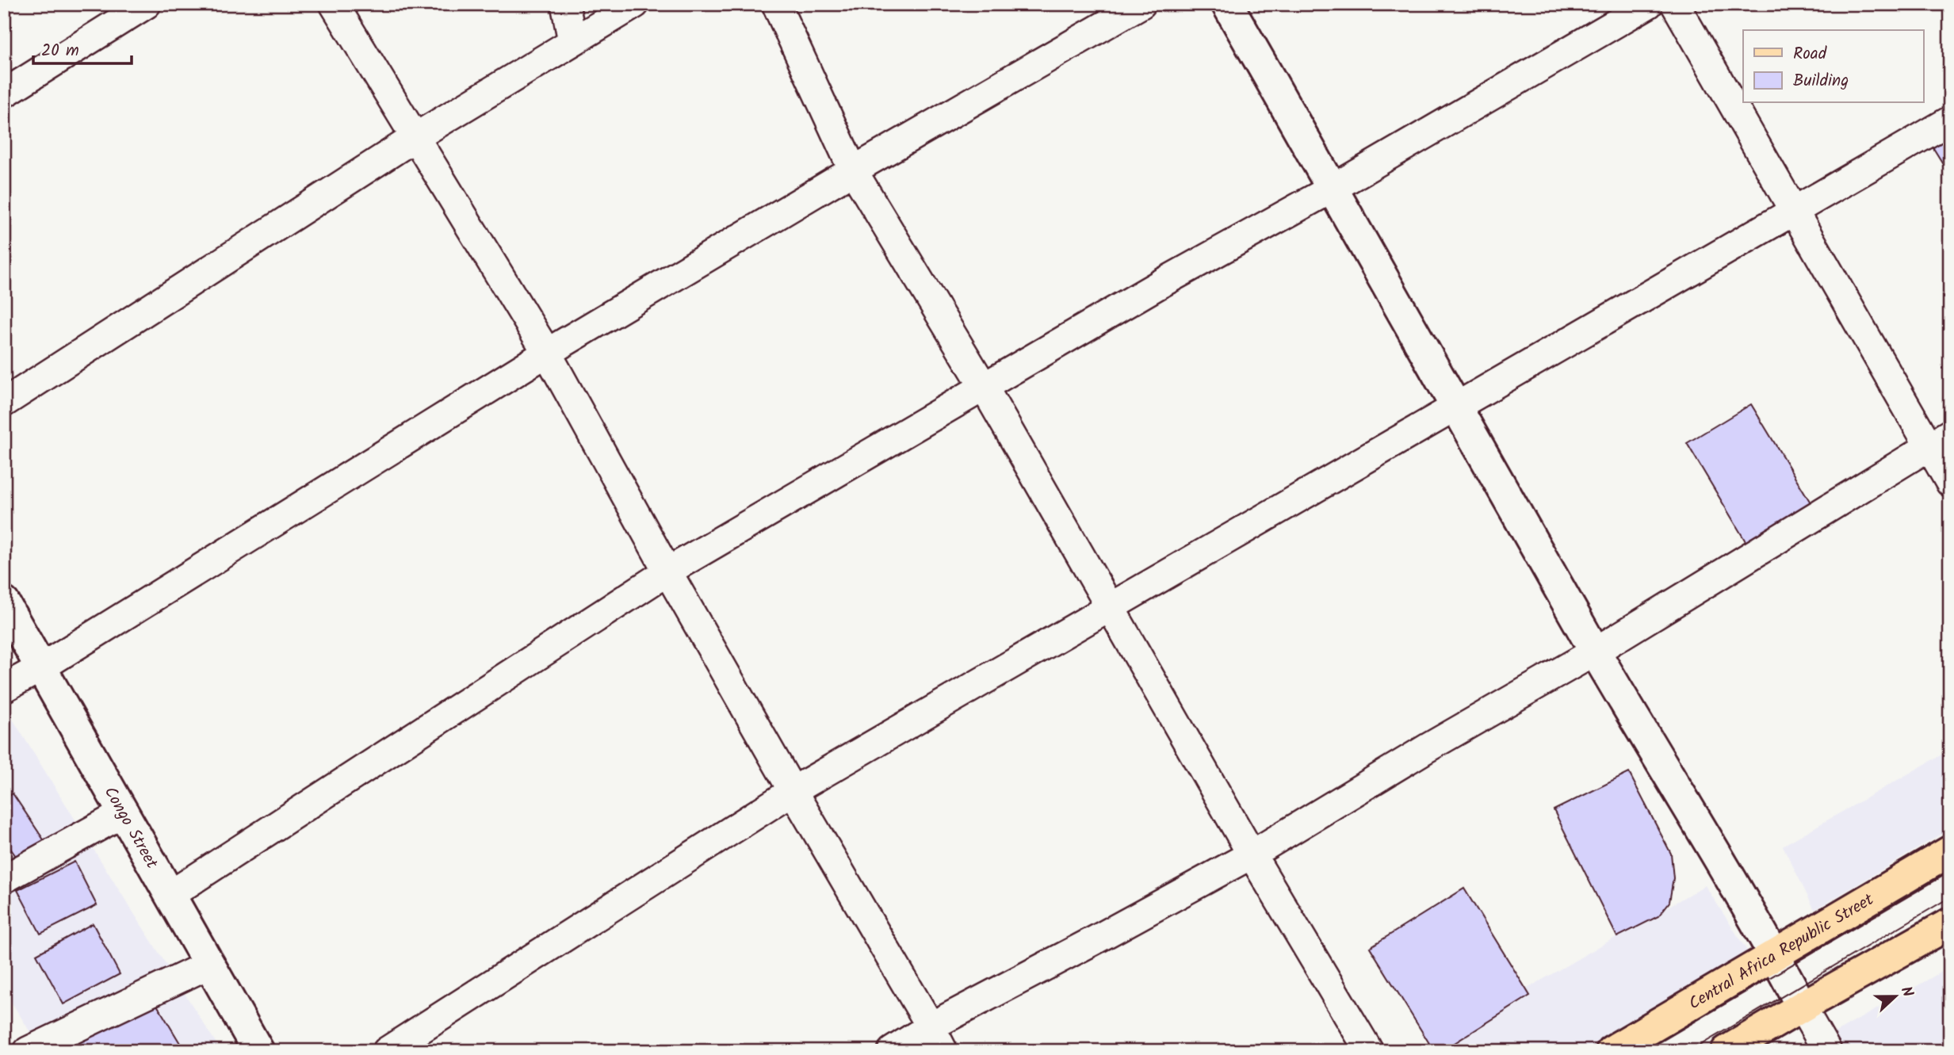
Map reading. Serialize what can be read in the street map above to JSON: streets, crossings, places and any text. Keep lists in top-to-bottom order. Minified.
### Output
{"streets":{"main road":["Central Africa Republic Street"],"street":["Congo Street"]},"legend":["Road","Building"],"scale_bar":"20 m","north":"right"}
